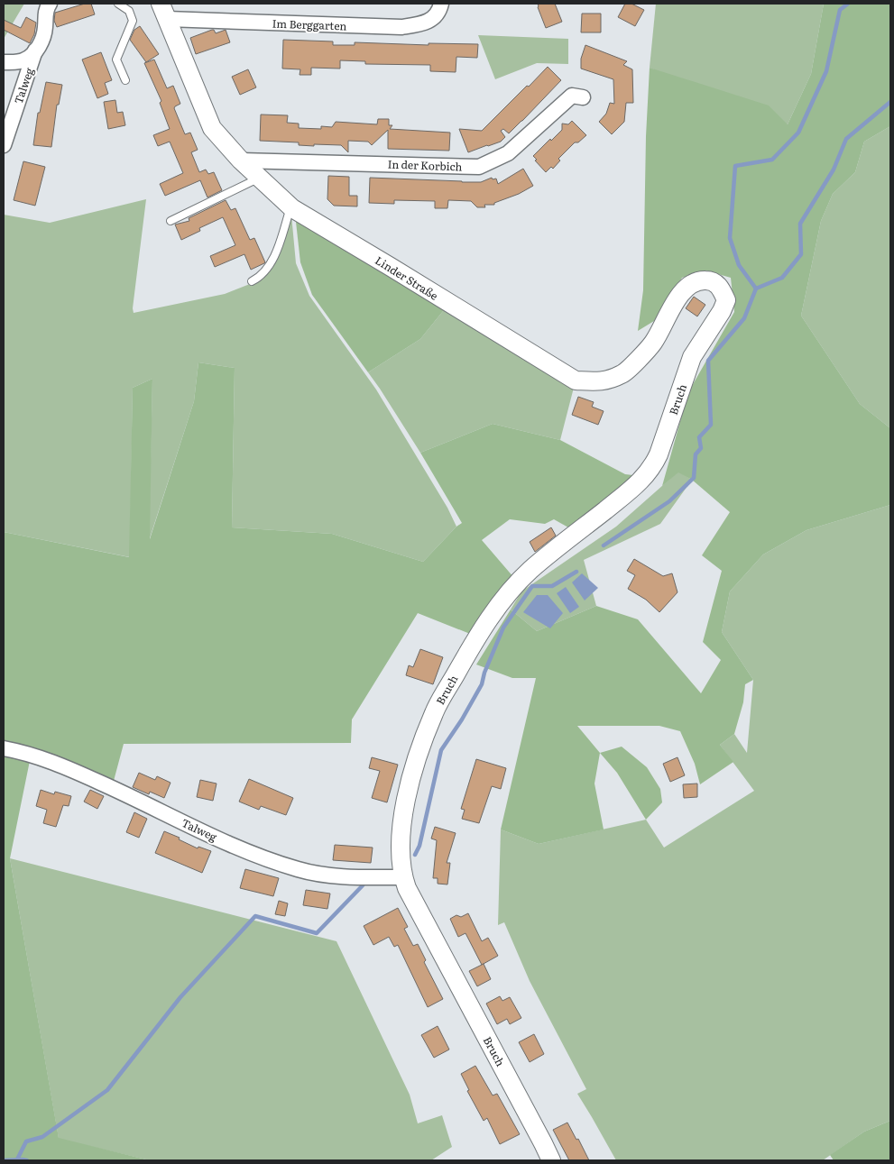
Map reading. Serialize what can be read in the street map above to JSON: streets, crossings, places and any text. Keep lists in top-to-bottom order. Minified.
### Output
{"streets":{"street":["Im Berggarten","Talweg","In der Korbich","Linder Straße","Bruch"]},"crossings":[["Im Berggarten","Linder Straße"],["Talweg","Bruch"],["In der Korbich","Linder Straße"],["Linder Straße","Bruch"]]}
